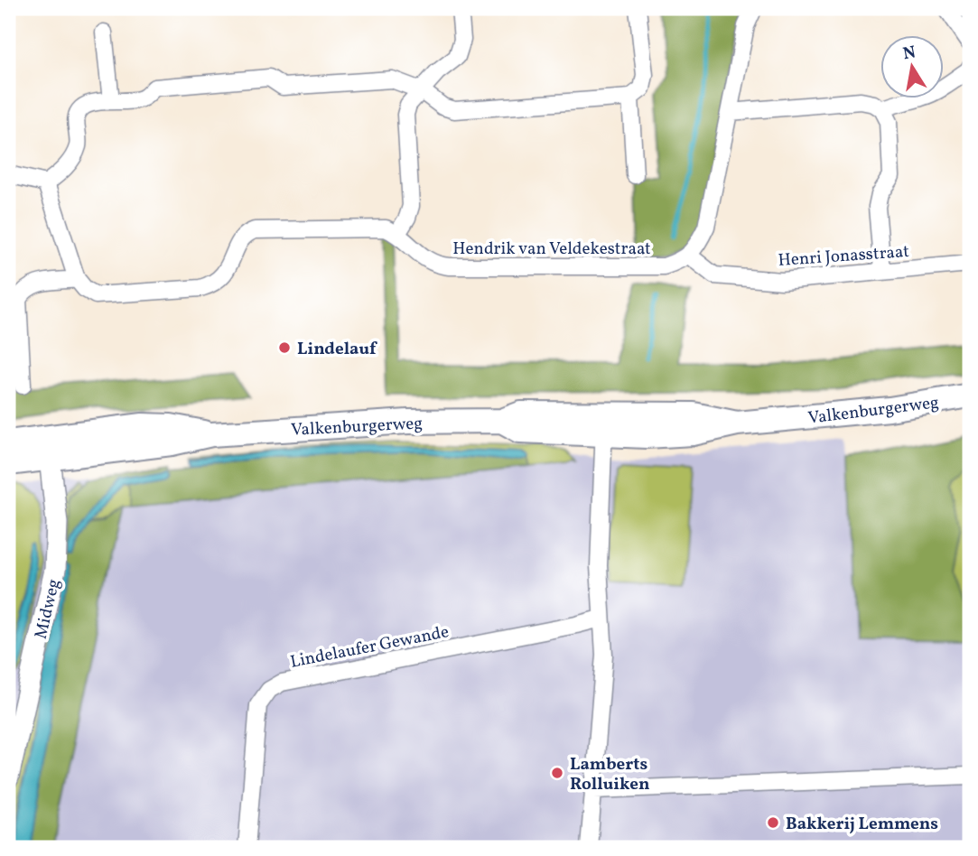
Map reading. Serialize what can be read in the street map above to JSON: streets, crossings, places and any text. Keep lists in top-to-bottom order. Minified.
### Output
{"streets":{"main road":["Valkenburgerweg"],"street":["Hendrik van Veldekestraat","Henri Jonasstraat","Midweg","Lindelaufer Gewande"]},"crossings":[["Hendrik van Veldekestraat","Henri Jonasstraat"],["Valkenburgerweg","Midweg"]],"places":["Lindelauf","Lamberts Rolluiken","Bakkerij Lemmens"],"north":"top"}
